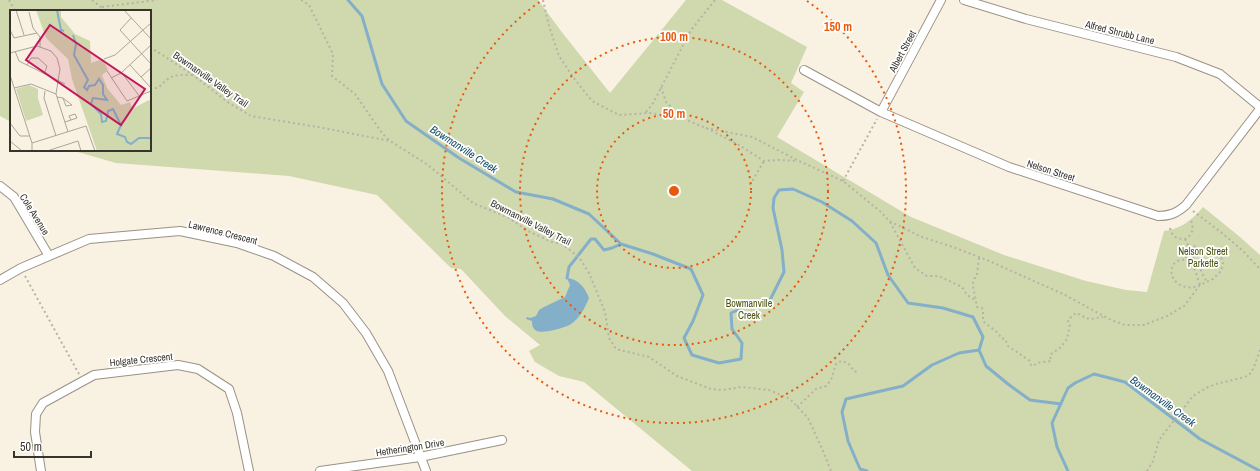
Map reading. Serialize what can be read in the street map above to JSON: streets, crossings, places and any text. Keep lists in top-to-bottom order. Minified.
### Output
{"streets":{"street":["Alfred Shrubb Lane","Albert Street","Nelson Street","Cole Avenue","Lawrence Crescent","Holgate Crescent","Hetherington Drive"],"path":["Bowmanville Valley Trail"]},"crossings":[["Alfred Shrubb Lane","Nelson Street"],["Albert Street","Nelson Street"],["Cole Avenue","Lawrence Crescent"],["Lawrence Crescent","Hetherington Drive"]],"water":["Bowmanville Creek"],"parks":["Nelson Street Parkette","Bowmanville Creek"],"scale_bar":"50 m","rings":["150 m","100 m","50 m"]}
